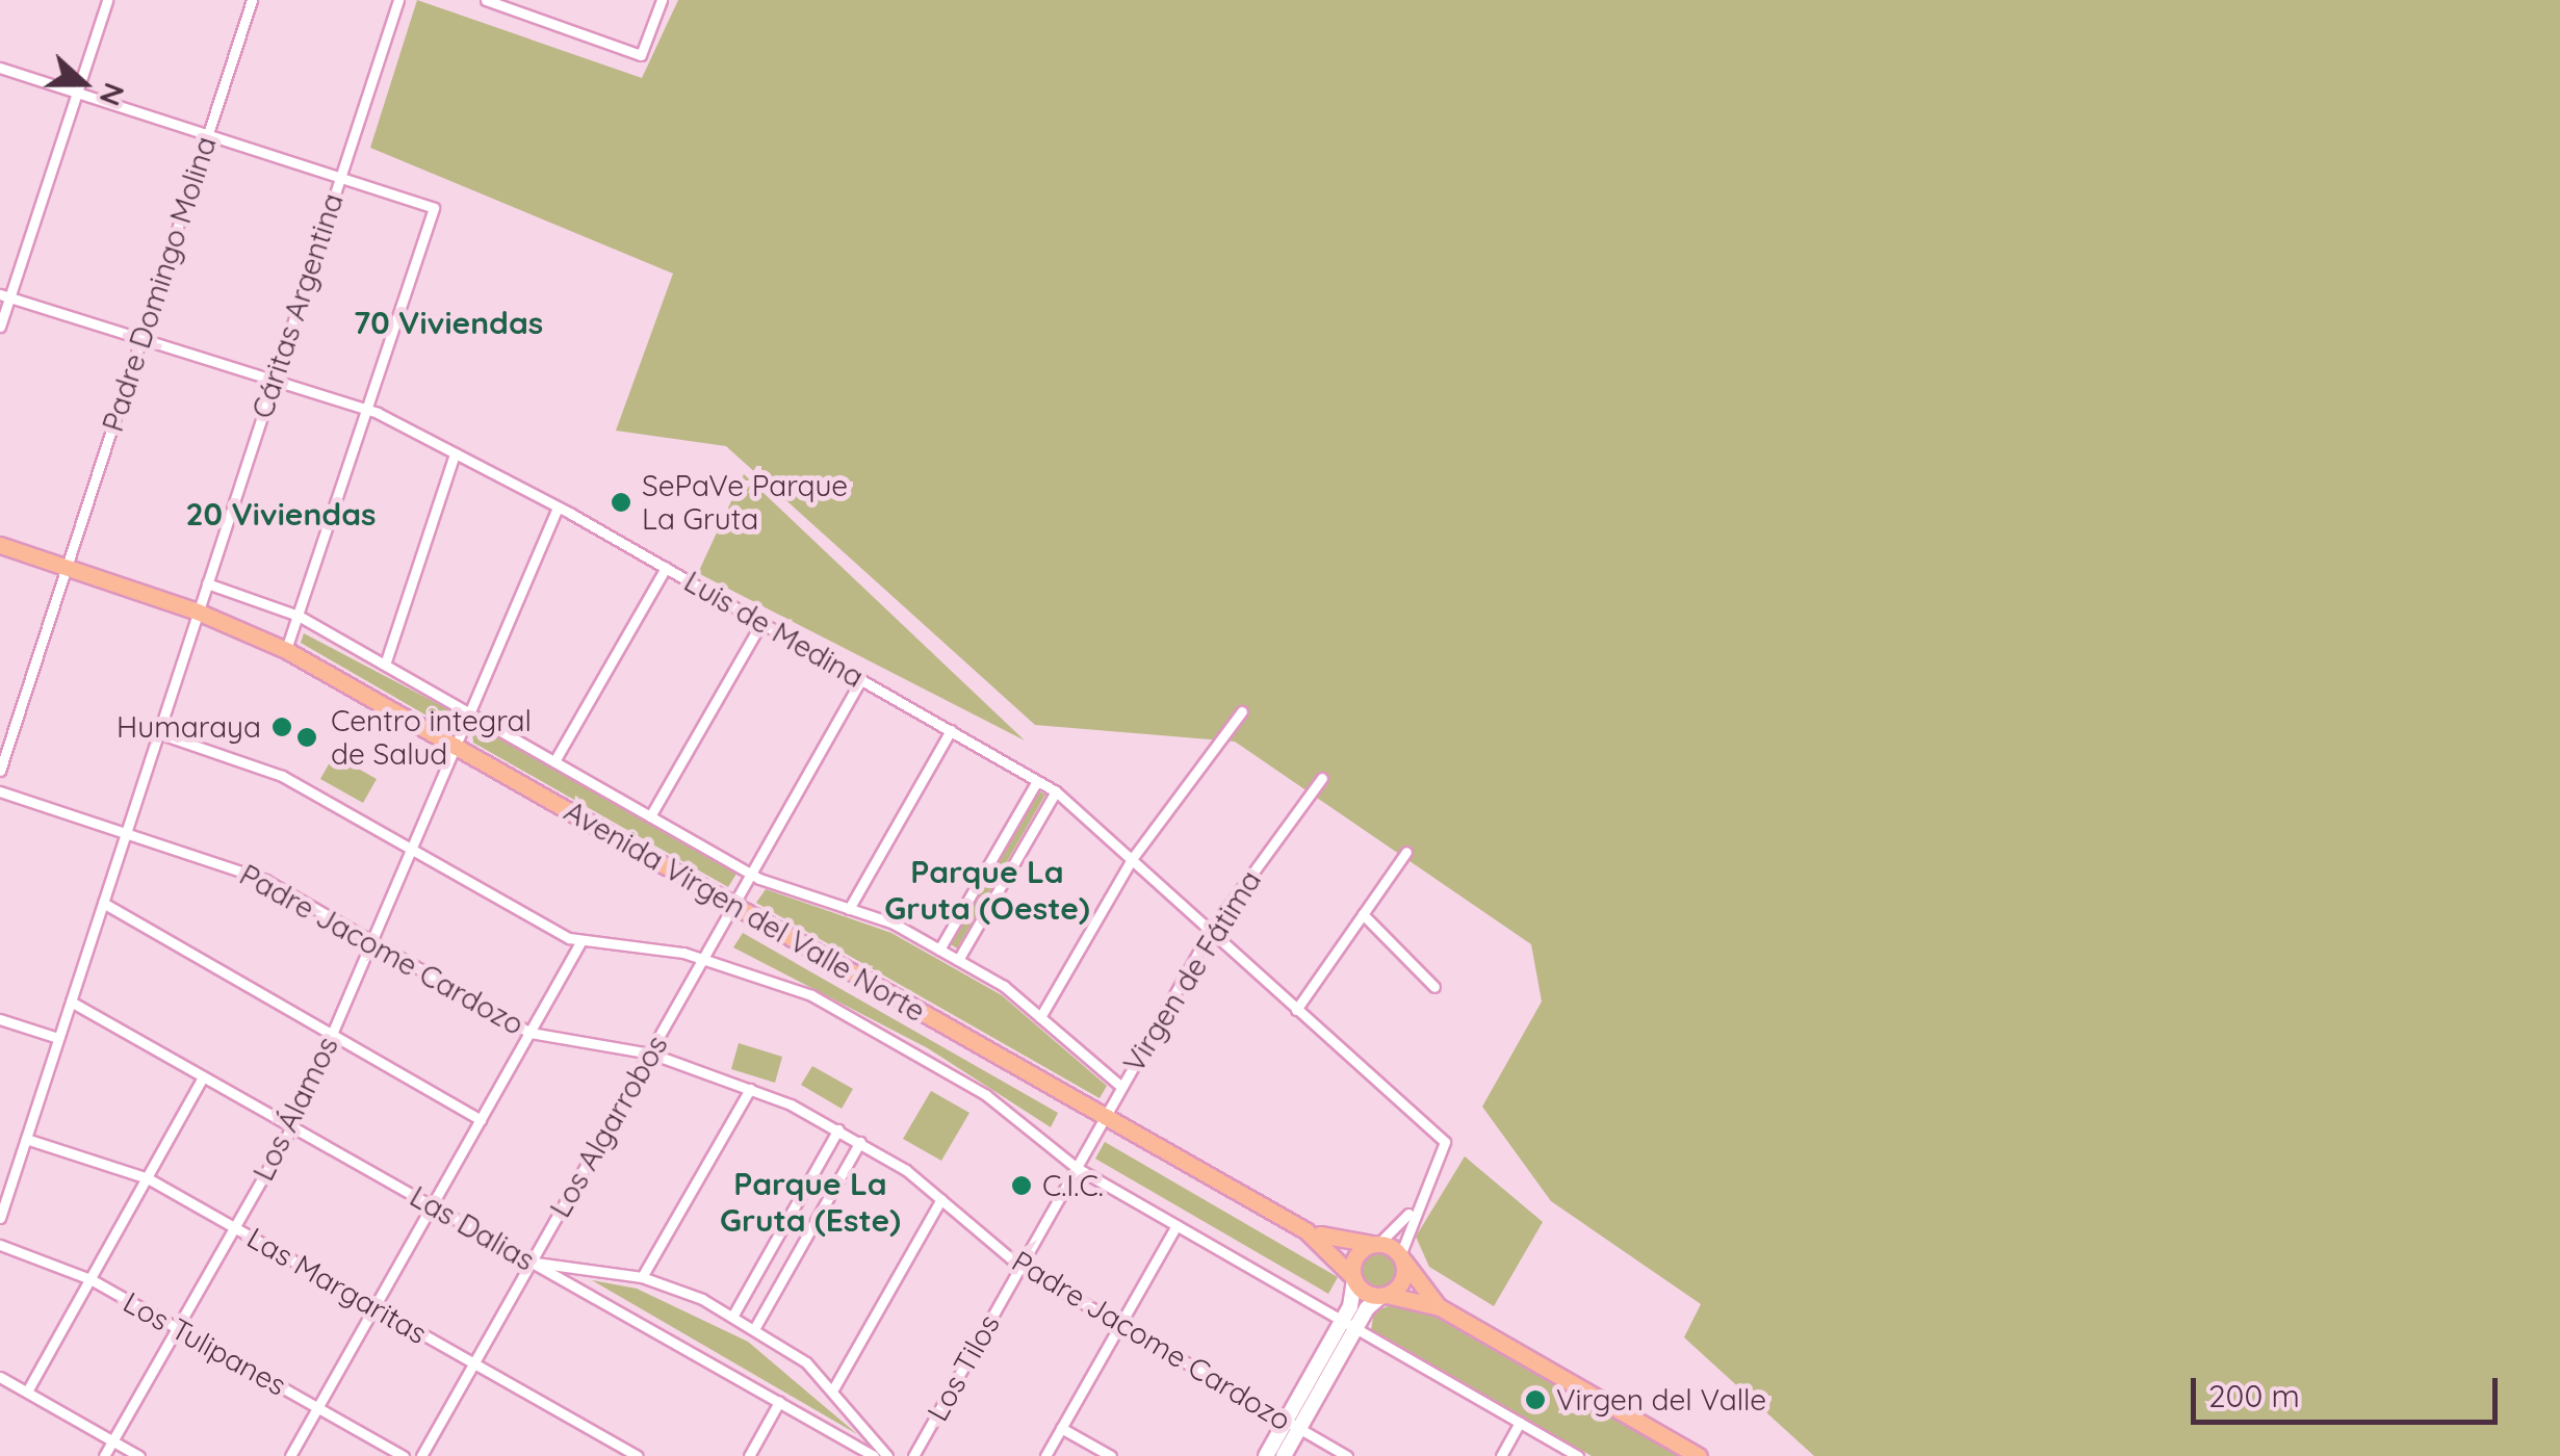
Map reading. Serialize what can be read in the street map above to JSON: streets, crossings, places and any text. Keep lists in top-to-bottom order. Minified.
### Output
{"streets":{"main road":["Avenida Virgen del Valle Norte"],"street":["Padre Domingo Molina","Cáritas Argentina","Luis de Medina","Padre Jacome Cardozo","Virgen de Fátima","Los Álamos","Los Algarrobos","Las Dalias","Las Margaritas","Los Tulipanes","Los Tilos"]},"crossings":[["Padre Domingo Molina","Luis de Medina"],["Padre Domingo Molina","Avenida Virgen del Valle Norte"],["Cáritas Argentina","Luis de Medina"],["Cáritas Argentina","Avenida Virgen del Valle Norte"],["Cáritas Argentina","Padre Jacome Cardozo"],["Cáritas Argentina","Las Dalias"],["Cáritas Argentina","Las Margaritas"],["Luis de Medina","Virgen de Fátima"],["Luis de Medina","Los Álamos"],["Luis de Medina","Los Algarrobos"],["Avenida Virgen del Valle Norte","Virgen de Fátima"],["Avenida Virgen del Valle Norte","Los Álamos"],["Avenida Virgen del Valle Norte","Los Algarrobos"],["Avenida Virgen del Valle Norte","Los Tilos"],["Padre Jacome Cardozo","Los Álamos"],["Padre Jacome Cardozo","Los Algarrobos"],["Padre Jacome Cardozo","Los Tilos"],["Virgen de Fátima","Los Tilos"],["Los Álamos","Las Dalias"],["Los Álamos","Las Margaritas"],["Los Álamos","Los Tulipanes"],["Los Algarrobos","Las Dalias"],["Los Algarrobos","Las Margaritas"]],"districts":["70 Viviendas","20 Viviendas","Parque La Gruta (Oeste)","Parque La Gruta (Este)"],"places":["SePaVe Parque La Gruta","Humaraya","Centro integral de Salud","C.I.C.","Virgen del Valle"],"scale_bar":"200 m","north":"right"}
